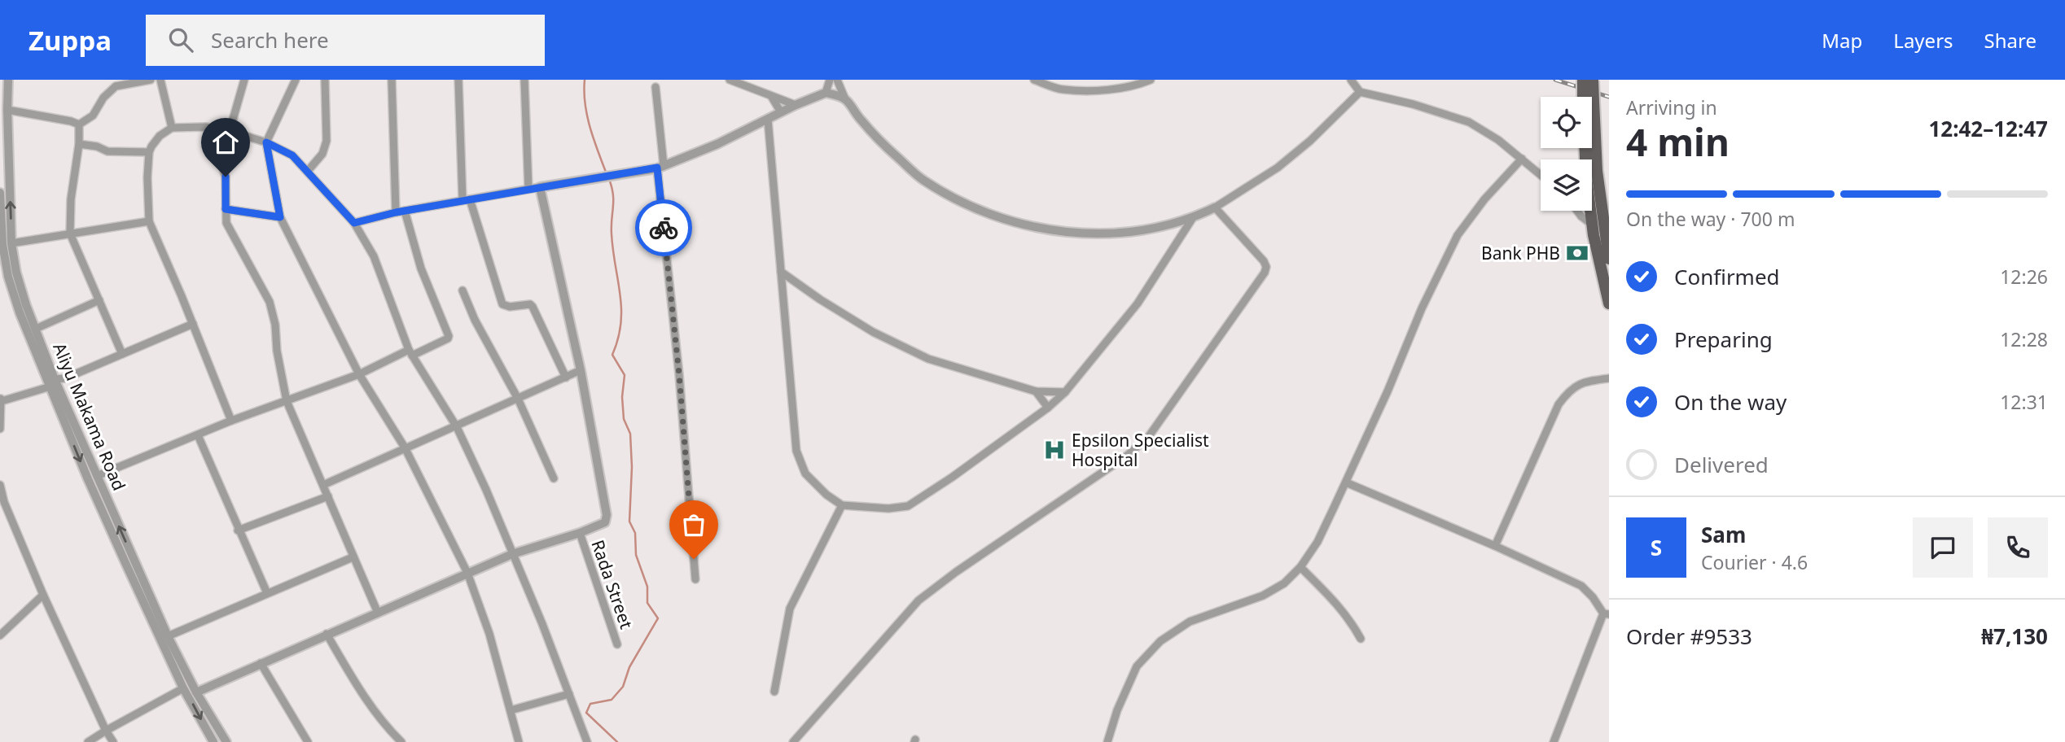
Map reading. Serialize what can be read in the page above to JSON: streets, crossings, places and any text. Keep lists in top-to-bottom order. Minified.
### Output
{"streets":{"street":["Aliyu Makama Road","Rada Street"]},"places":{"bank":["Bank PHB"],"hospital":["Epsilon Specialist Hospital"]},"page":{"header":"Zuppa","search":"Search here","nav":["Map","Layers","Share"],"heading":["4 min","Arriving in","12:42–12:47"],"panel":["Sam","Courier · 4.6","Order #9533","₦7,130"],"bar":"On the way · 700 m","list":[["Confirmed","12:26"],["Preparing","12:28"],["On the way","12:31"],"Delivered"],"round":"S"}}
